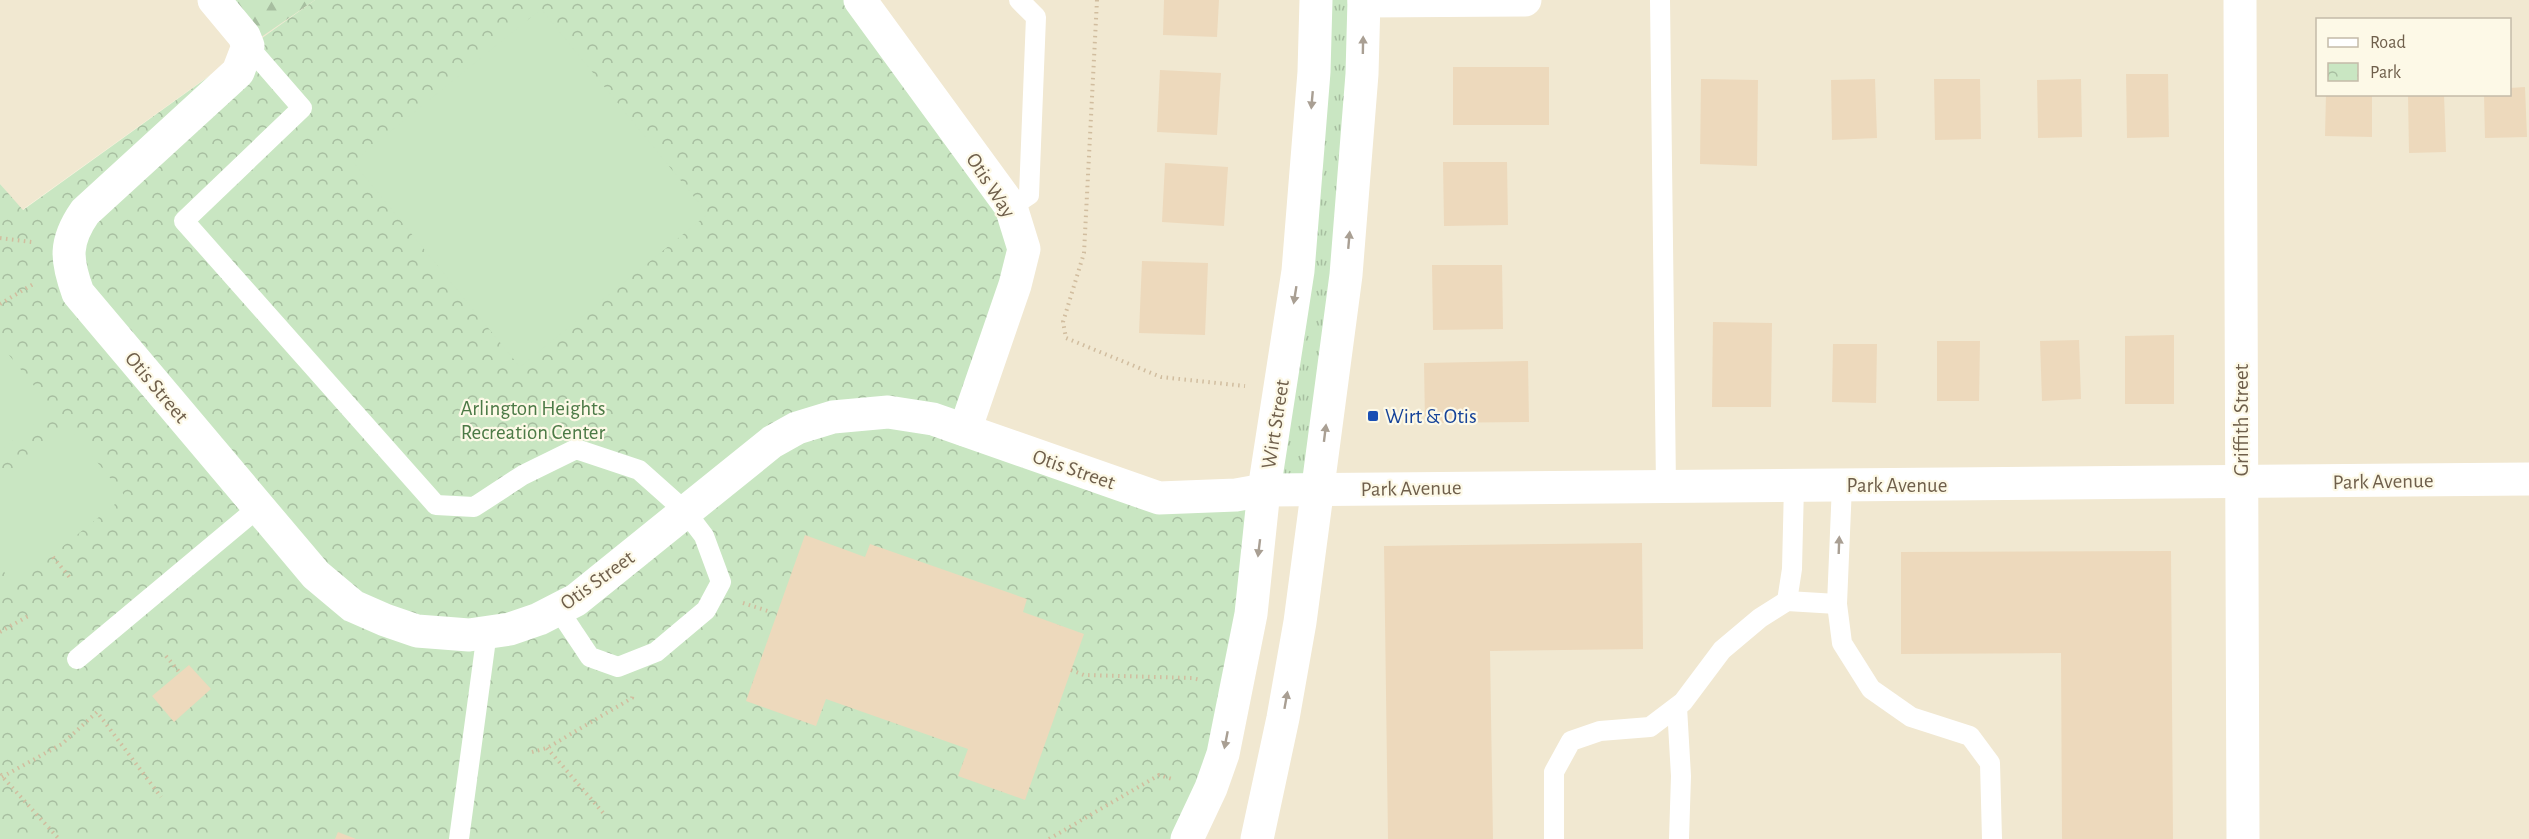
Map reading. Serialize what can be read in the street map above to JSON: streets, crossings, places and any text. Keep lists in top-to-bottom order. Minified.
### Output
{"streets":{"street":["Otis Way","Otis Street","Griffith Street","Wirt Street","Park Avenue"]},"crossings":[["Otis Way","Otis Street"],["Otis Street","Wirt Street"],["Otis Street","Park Avenue"],["Griffith Street","Park Avenue"],["Wirt Street","Park Avenue"]],"parks":["Arlington Heights Recreation Center"],"places":{"transit":["Wirt & Otis"]},"legend":["Road","Park"]}
